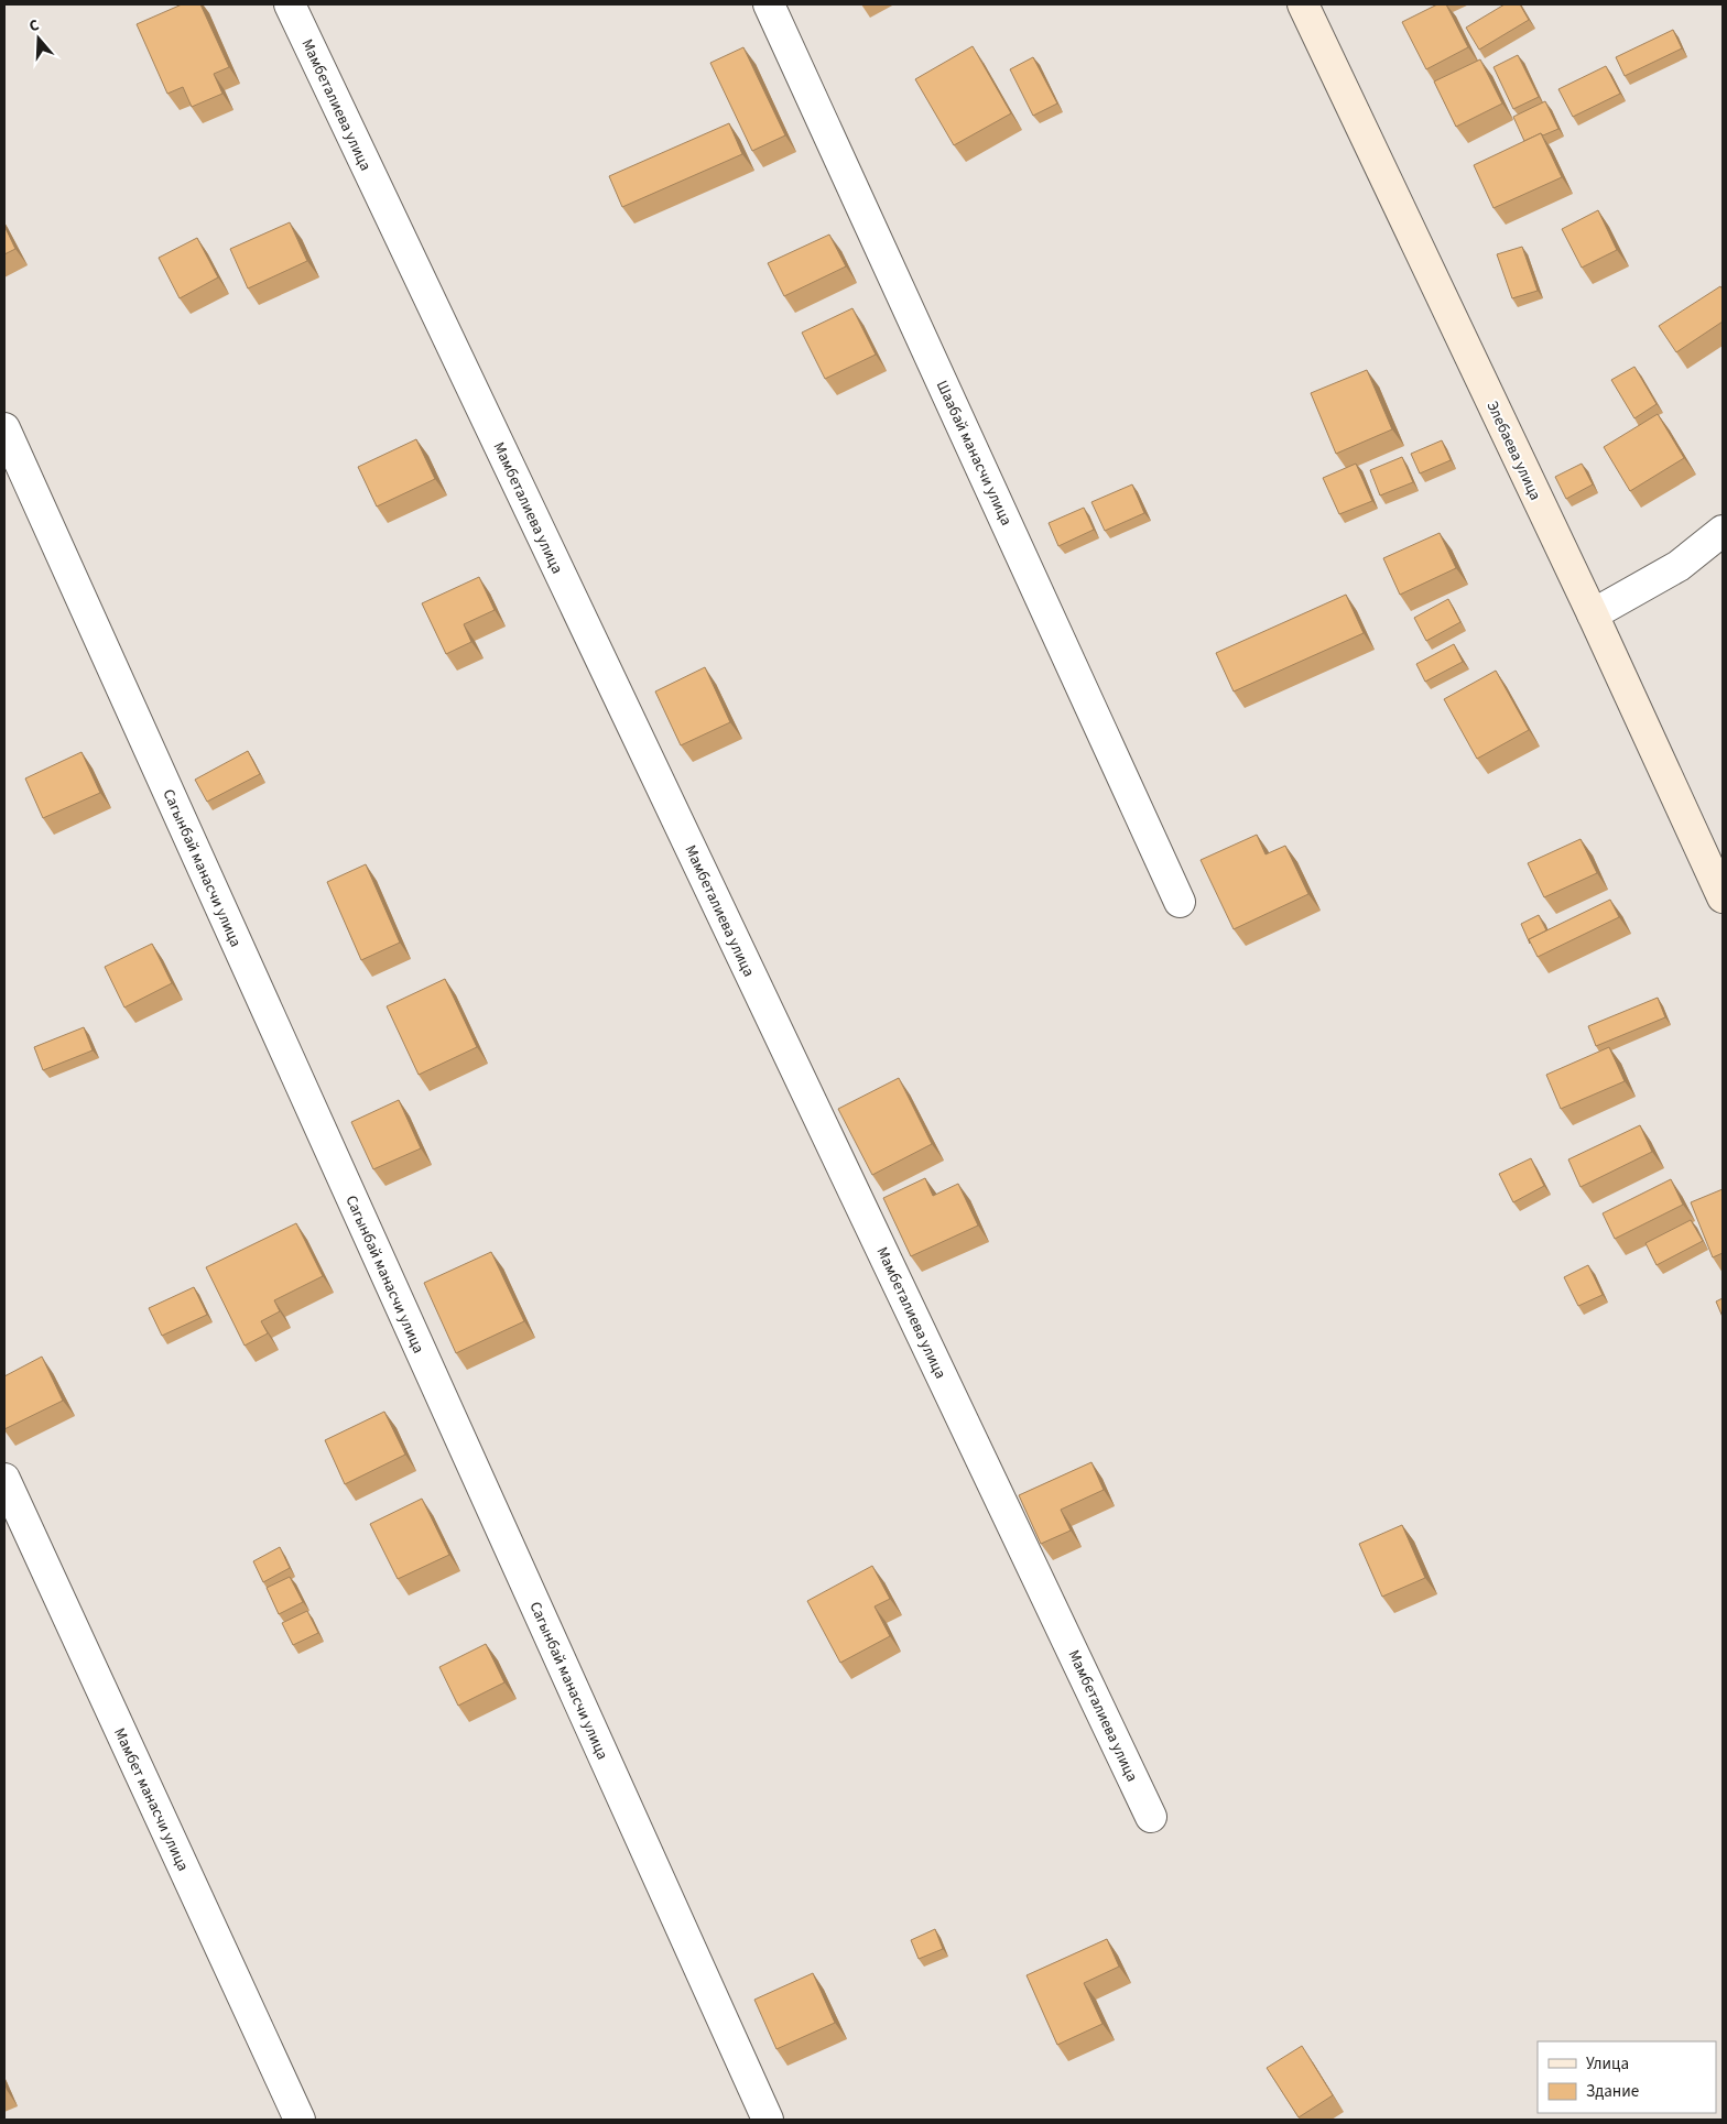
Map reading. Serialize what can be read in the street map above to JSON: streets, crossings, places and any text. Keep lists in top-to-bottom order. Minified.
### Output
{"streets":{"street":["Мамбеталиева улица","Элебаева улица","Шаабай манасчи улица","Сагынбай манасчи улица","Мамбет манасчи улица"]},"legend":["Улица","Здание"],"north":"top"}
